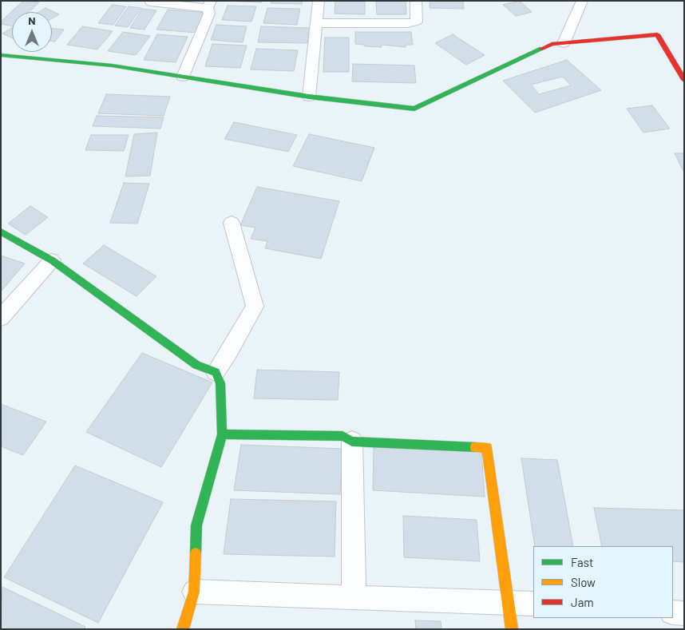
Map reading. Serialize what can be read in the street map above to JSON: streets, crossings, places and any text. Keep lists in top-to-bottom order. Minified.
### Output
{"legend":["Fast","Slow","Jam"],"north":"top"}
